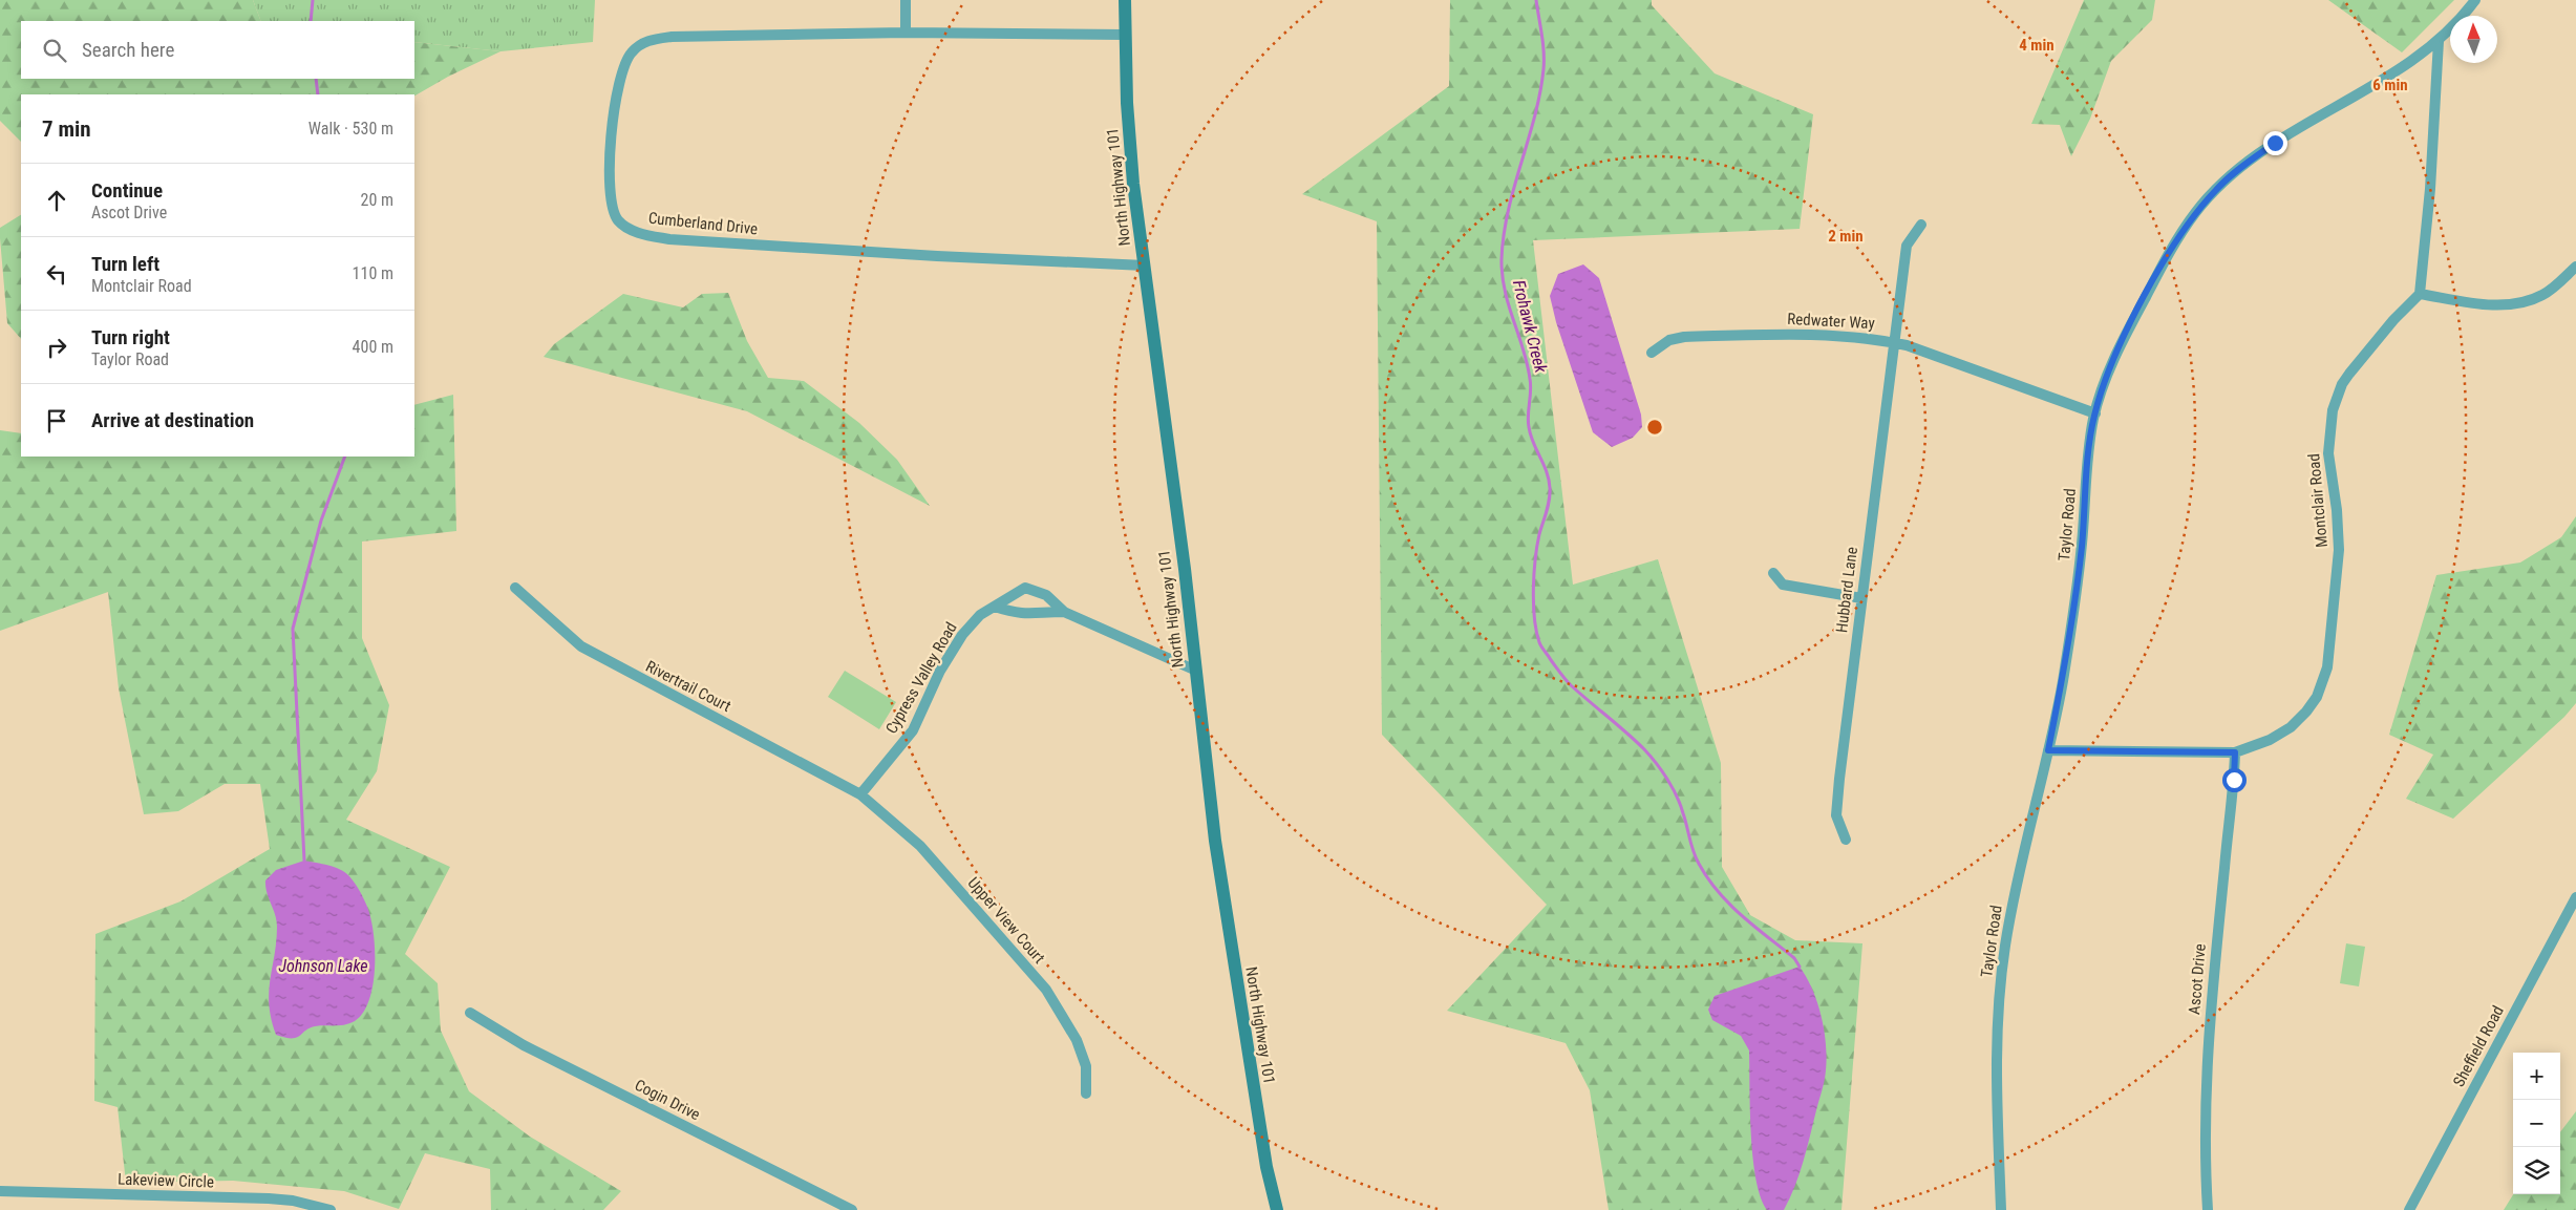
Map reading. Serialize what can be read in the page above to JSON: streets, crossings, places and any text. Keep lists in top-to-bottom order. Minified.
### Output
{"streets":{"main road":["North Highway 101"],"street":["Cumberland Drive","Redwater Way","Montclair Road","Taylor Road","Hubbard Lane","Cypress Valley Road","Rivertrail Court","Upper View Court","Ascot Drive","Sheffield Road","Cogin Drive","Lakeview Circle"]},"crossings":[["North Highway 101","Cumberland Drive"],["North Highway 101","Cypress Valley Road"],["Redwater Way","Taylor Road"],["Redwater Way","Hubbard Lane"],["Montclair Road","Taylor Road"],["Montclair Road","Ascot Drive"],["Cypress Valley Road","Rivertrail Court"],["Cypress Valley Road","Upper View Court"],["Rivertrail Court","Upper View Court"]],"water":["Frohawk Creek","Johnson Lake"],"north":"top","page":{"search":"Search here","heading":["7 min","Walk · 530 m"],"list":[["Continue","Ascot Drive","20 m"],["Turn left","Montclair Road","110 m"],["Turn right","Taylor Road","400 m"],"Arrive at destination"],"map_buttons":["+","−"]},"rings":["4 min","6 min","2 min"]}
